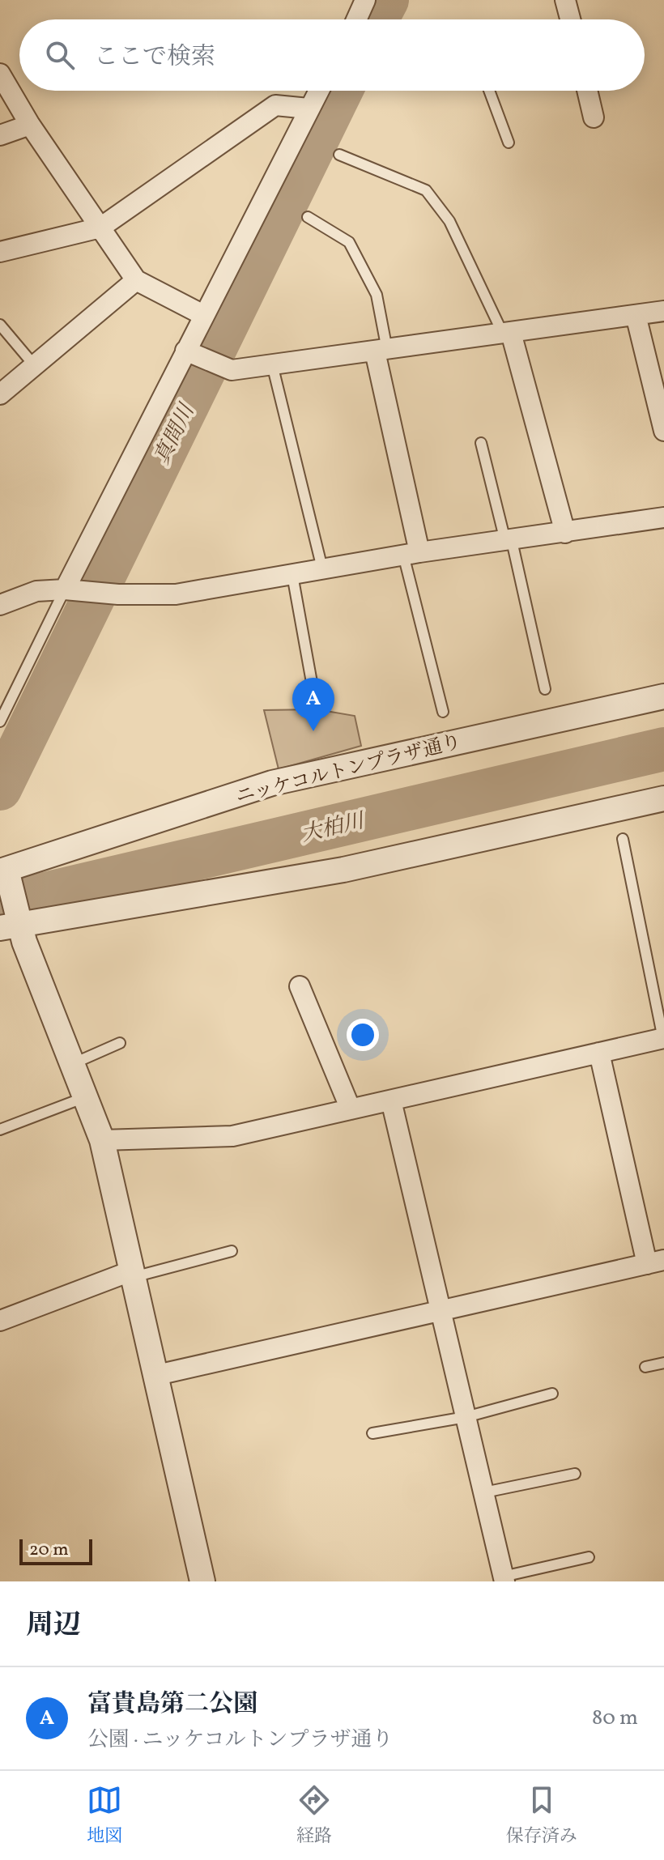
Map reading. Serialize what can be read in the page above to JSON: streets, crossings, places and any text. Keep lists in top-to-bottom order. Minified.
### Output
{"streets":{"street":["ニッケコルトンプラザ通り"]},"water":["真間川","大柏川"],"scale_bar":"20 m","page":{"search":"ここで検索","pins":"A","scale":"20 m","heading":"周辺","list":[{"mark":"A","name":"富貴島第二公園","note":"公園 · ニッケコルトンプラザ通り","value":"80 m"}],"nav":["地図","経路","保存済み"]}}
